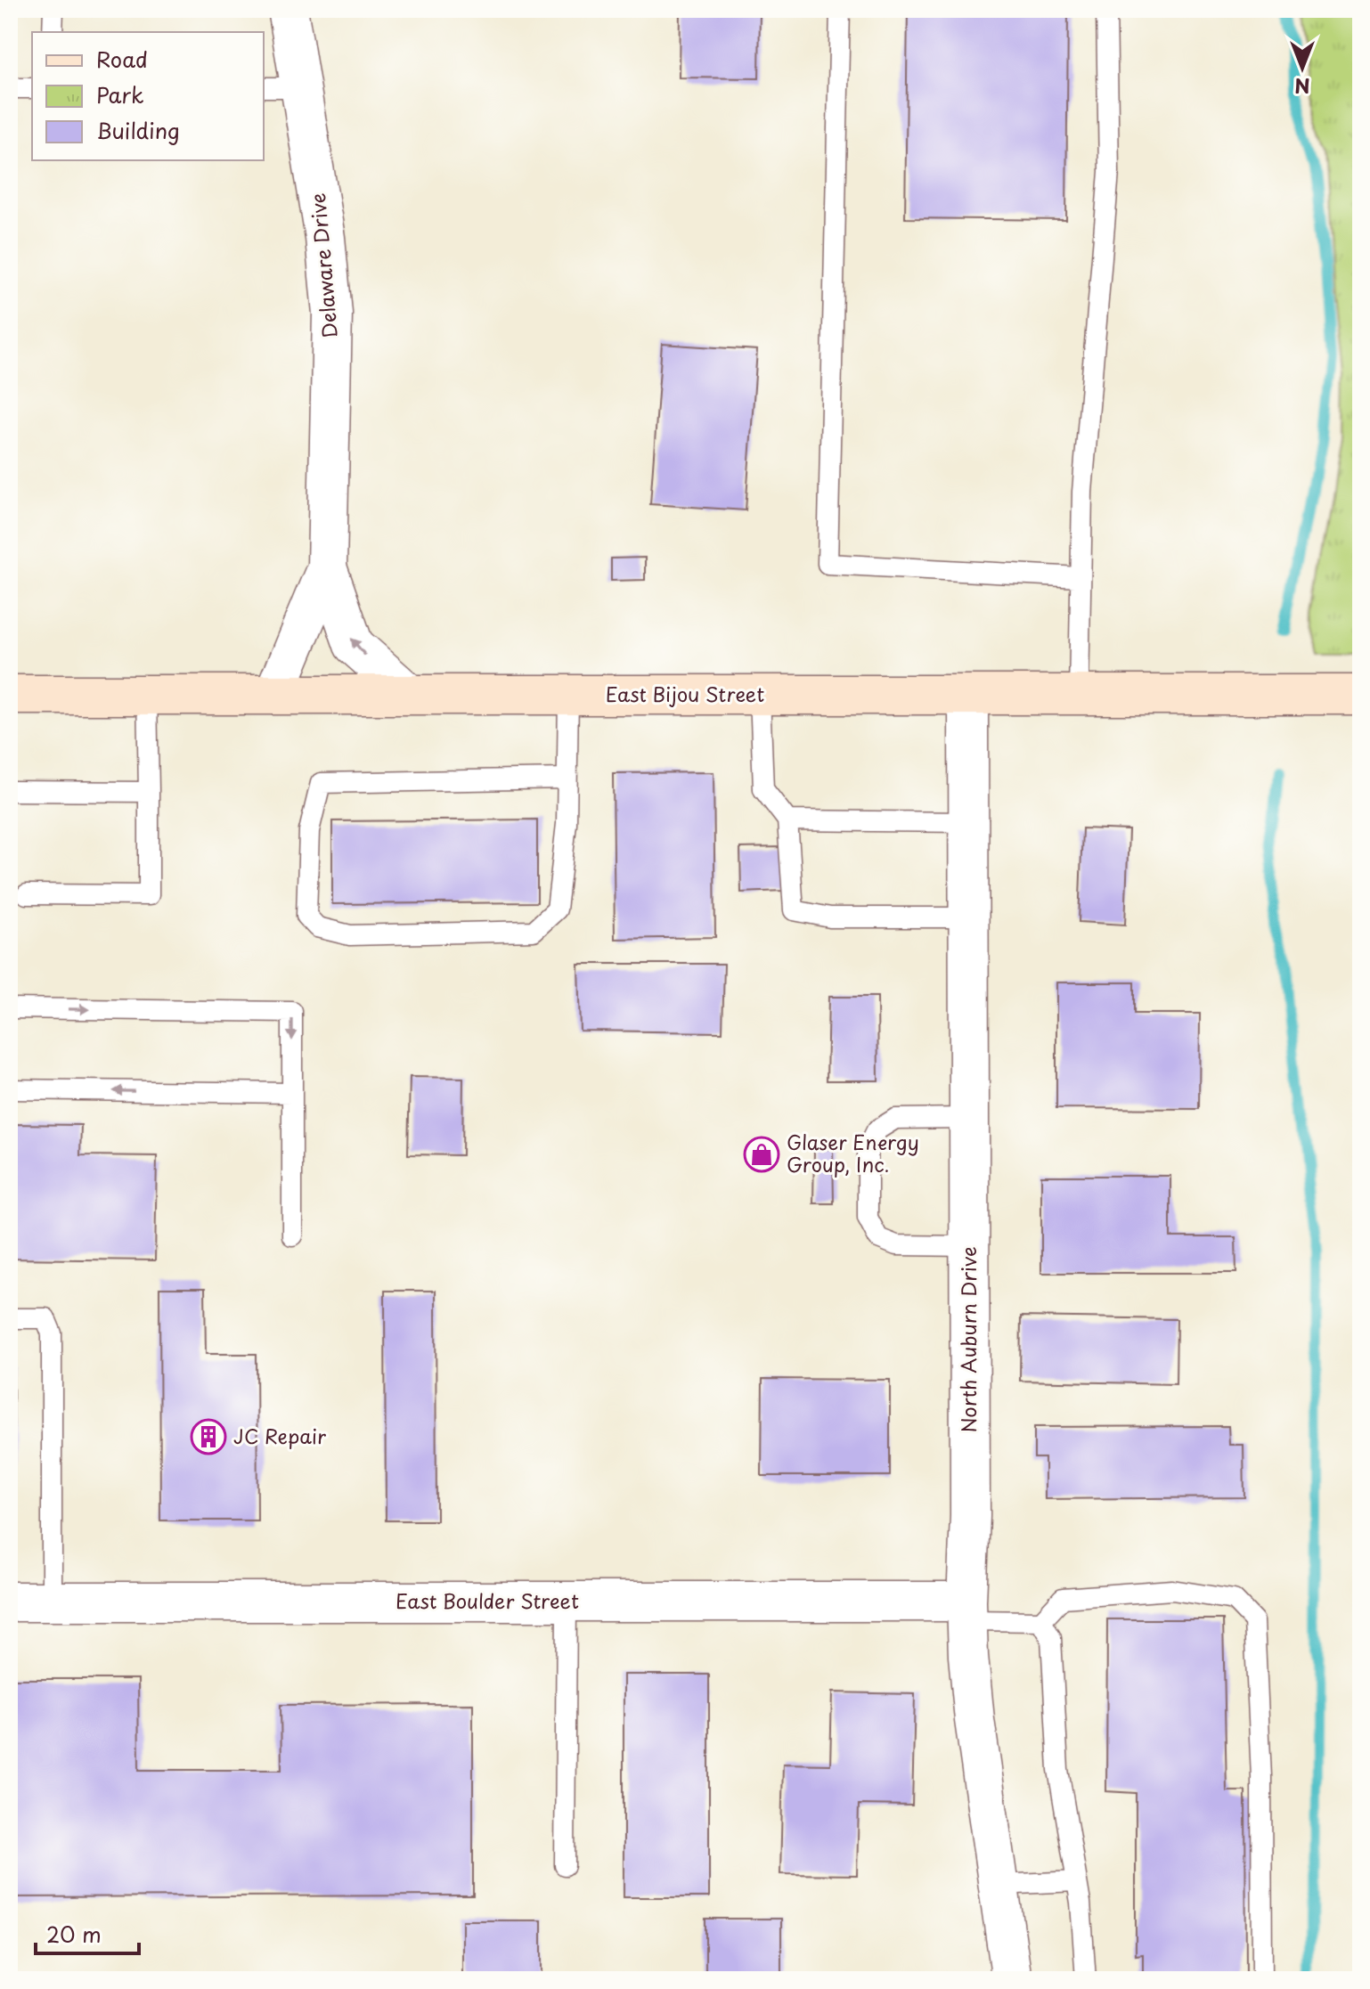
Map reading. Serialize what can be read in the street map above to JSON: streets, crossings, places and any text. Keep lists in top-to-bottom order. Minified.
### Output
{"streets":{"street":["Delaware Drive","East Bijou Street","North Auburn Drive","East Boulder Street"]},"crossings":[["Delaware Drive","East Bijou Street"],["East Bijou Street","North Auburn Drive"],["North Auburn Drive","East Boulder Street"]],"places":{"shop":["Glaser Energy Group, Inc."],"building":["JC Repair"]},"legend":["Road","Park","Building"],"scale_bar":"20 m","north":"bottom"}
